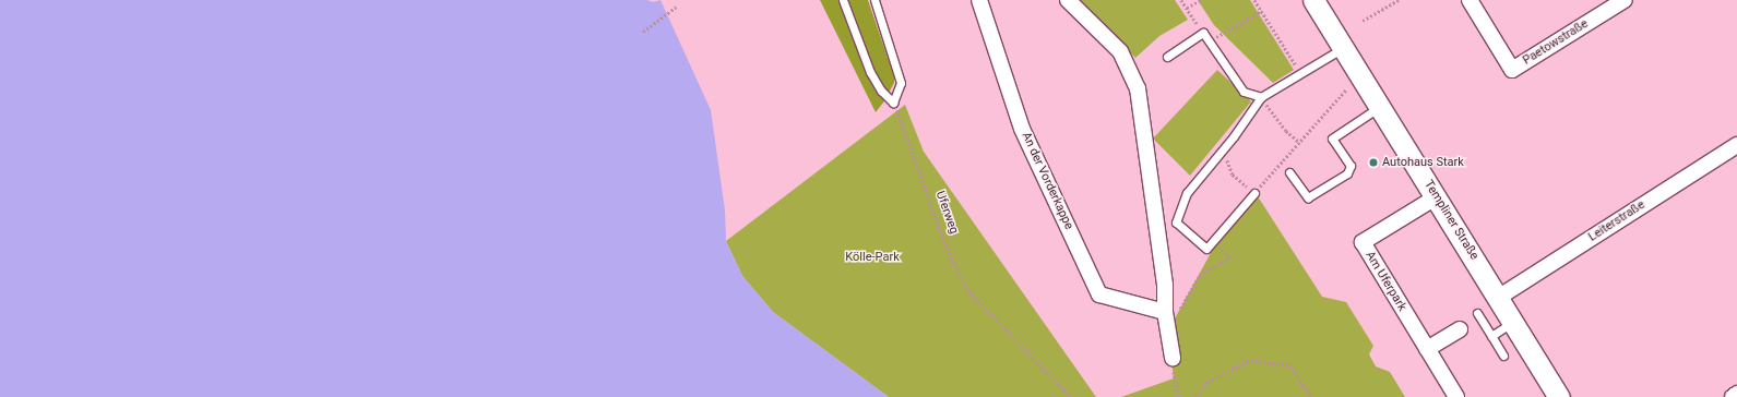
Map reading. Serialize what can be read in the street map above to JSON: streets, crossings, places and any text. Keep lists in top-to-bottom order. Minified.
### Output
{"streets":{"street":["Paetowstraße","An der Vorderkappe","Templiner Straße","Leiterstraße","Am Uferpark"],"path":["Uferweg"]},"crossings":[["Templiner Straße","Leiterstraße"],["Templiner Straße","Am Uferpark"]],"parks":["Kölle-Park"],"places":["Autohaus Stark"]}
